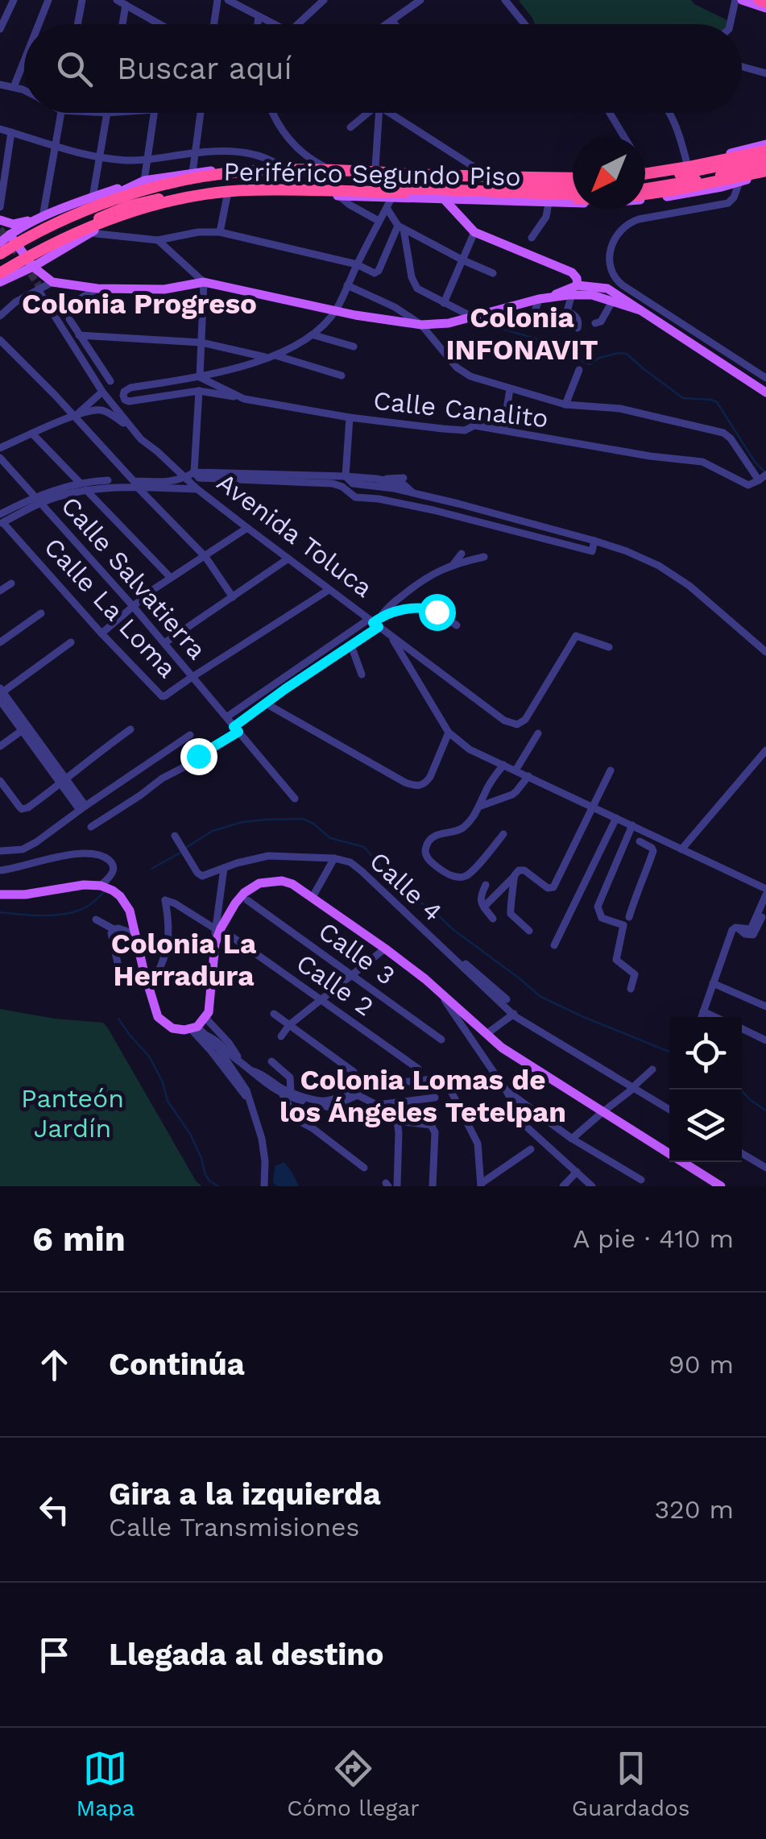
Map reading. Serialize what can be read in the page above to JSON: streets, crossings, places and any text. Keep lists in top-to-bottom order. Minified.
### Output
{"streets":{"highway":["Periférico Segundo Piso"],"street":["Calle Canalito","Avenida Toluca","Calle Salvatierra","Calle La Loma","Calle 4","Calle 3","Calle 2"]},"crossings":[["Calle Salvatierra","Calle La Loma"]],"districts":["Colonia Progreso","Colonia INFONAVIT","Colonia La Herradura","Colonia Lomas de los Ángeles Tetelpan"],"parks":["Panteón Jardín"],"north":"bottom left","page":{"search":"Buscar aquí","heading":["6 min","A pie · 410 m"],"list":[["Continúa","90 m"],["Gira a la izquierda","Calle Transmisiones","320 m"],"Llegada al destino"],"nav":["Mapa","Cómo llegar","Guardados"]}}
